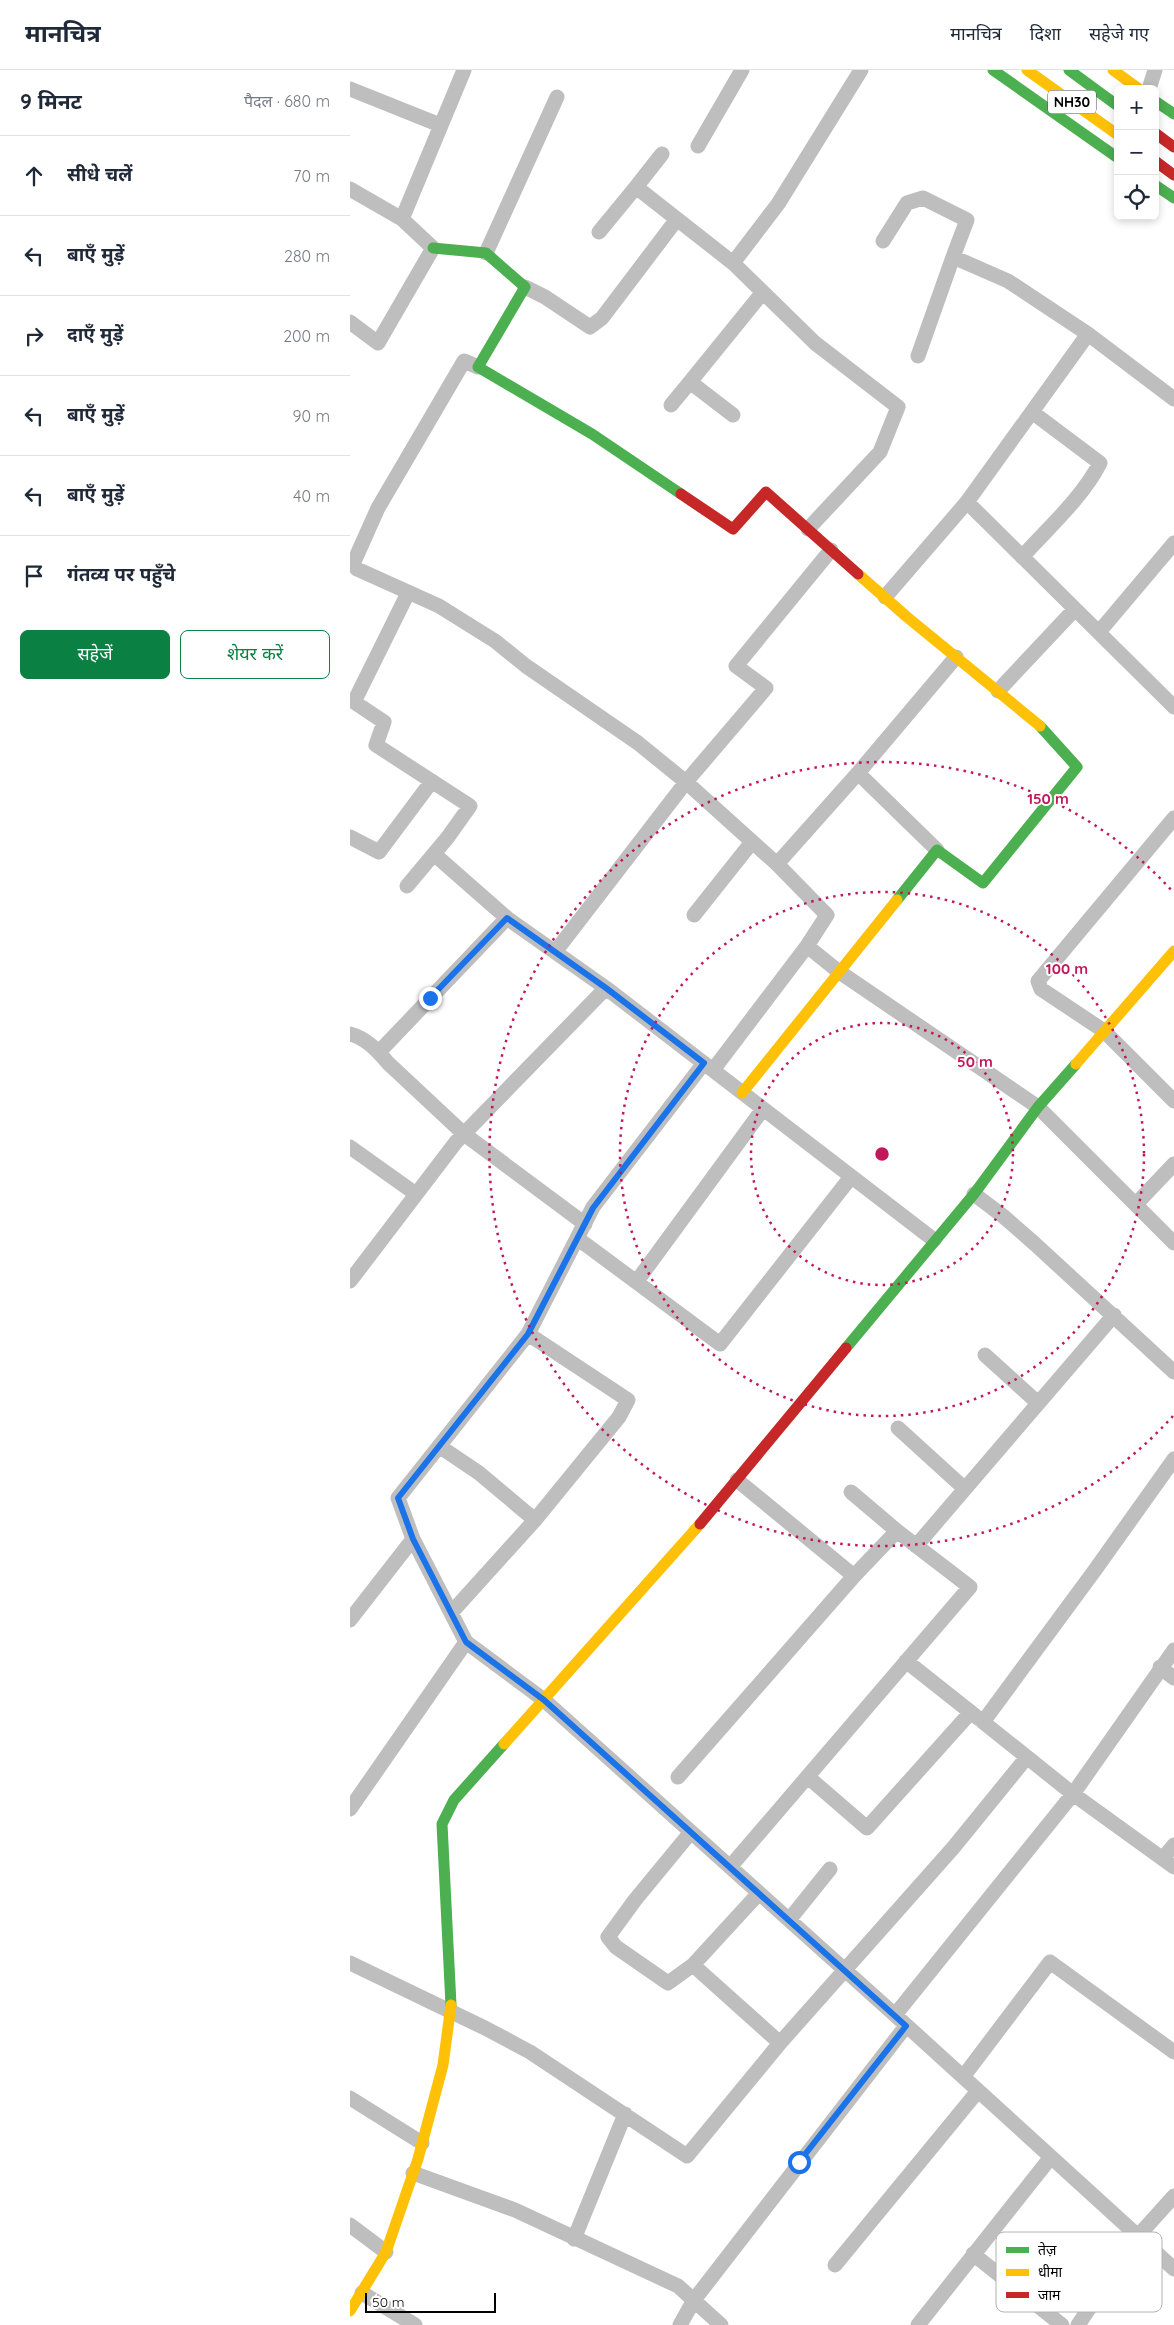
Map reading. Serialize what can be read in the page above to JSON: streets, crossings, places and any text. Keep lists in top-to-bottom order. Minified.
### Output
{"streets":{"main road":["NH30"]},"legend":["तेज़","धीमा","जाम"],"scale_bar":"50 m","page":{"header":"मानचित्र","nav":["मानचित्र","दिशा","सहेजे गए"],"heading":["9 मिनट","पैदल · 680 m"],"map_buttons":["+","−"],"list":[["सीधे चलें","70 m"],["बाएँ मुड़ें","280 m"],["दाएँ मुड़ें","200 m"],["बाएँ मुड़ें","90 m"],["बाएँ मुड़ें","40 m"],"गंतव्य पर पहुँचे"],"buttons":["सहेजें","शेयर करें"],"scale":"50 m"},"rings":["150 m","100 m","50 m"]}
